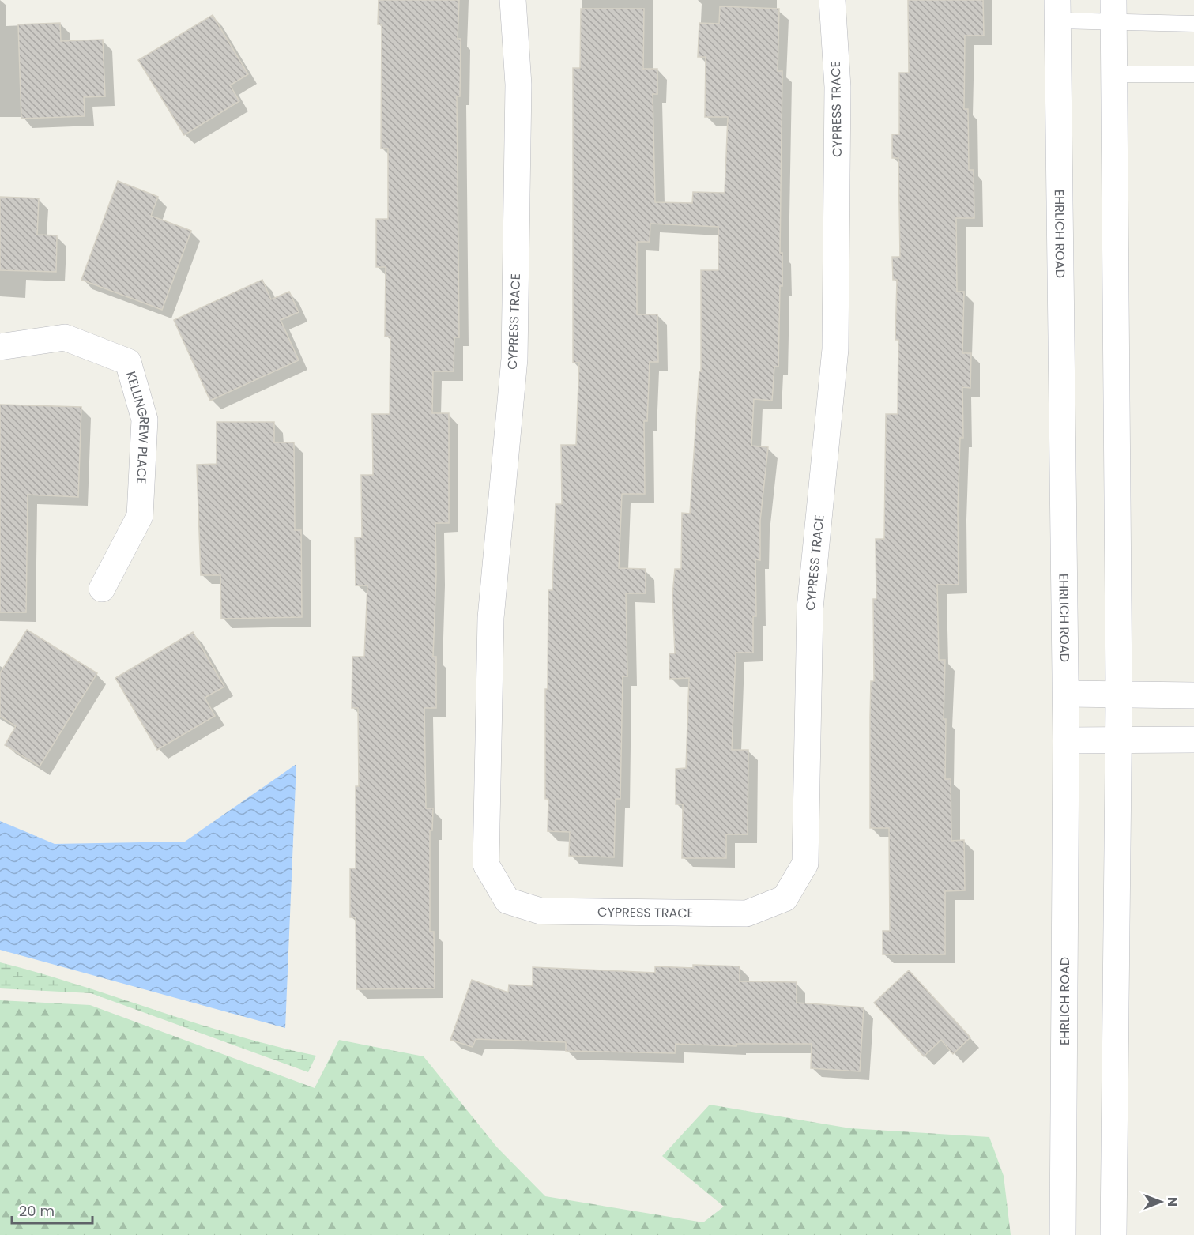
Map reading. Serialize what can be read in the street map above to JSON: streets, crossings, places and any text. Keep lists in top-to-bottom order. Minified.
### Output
{"streets":{"street":["CYPRESS TRACE","EHRLICH ROAD","KELLINGREW PLACE"]},"scale_bar":"20 m","north":"right"}
